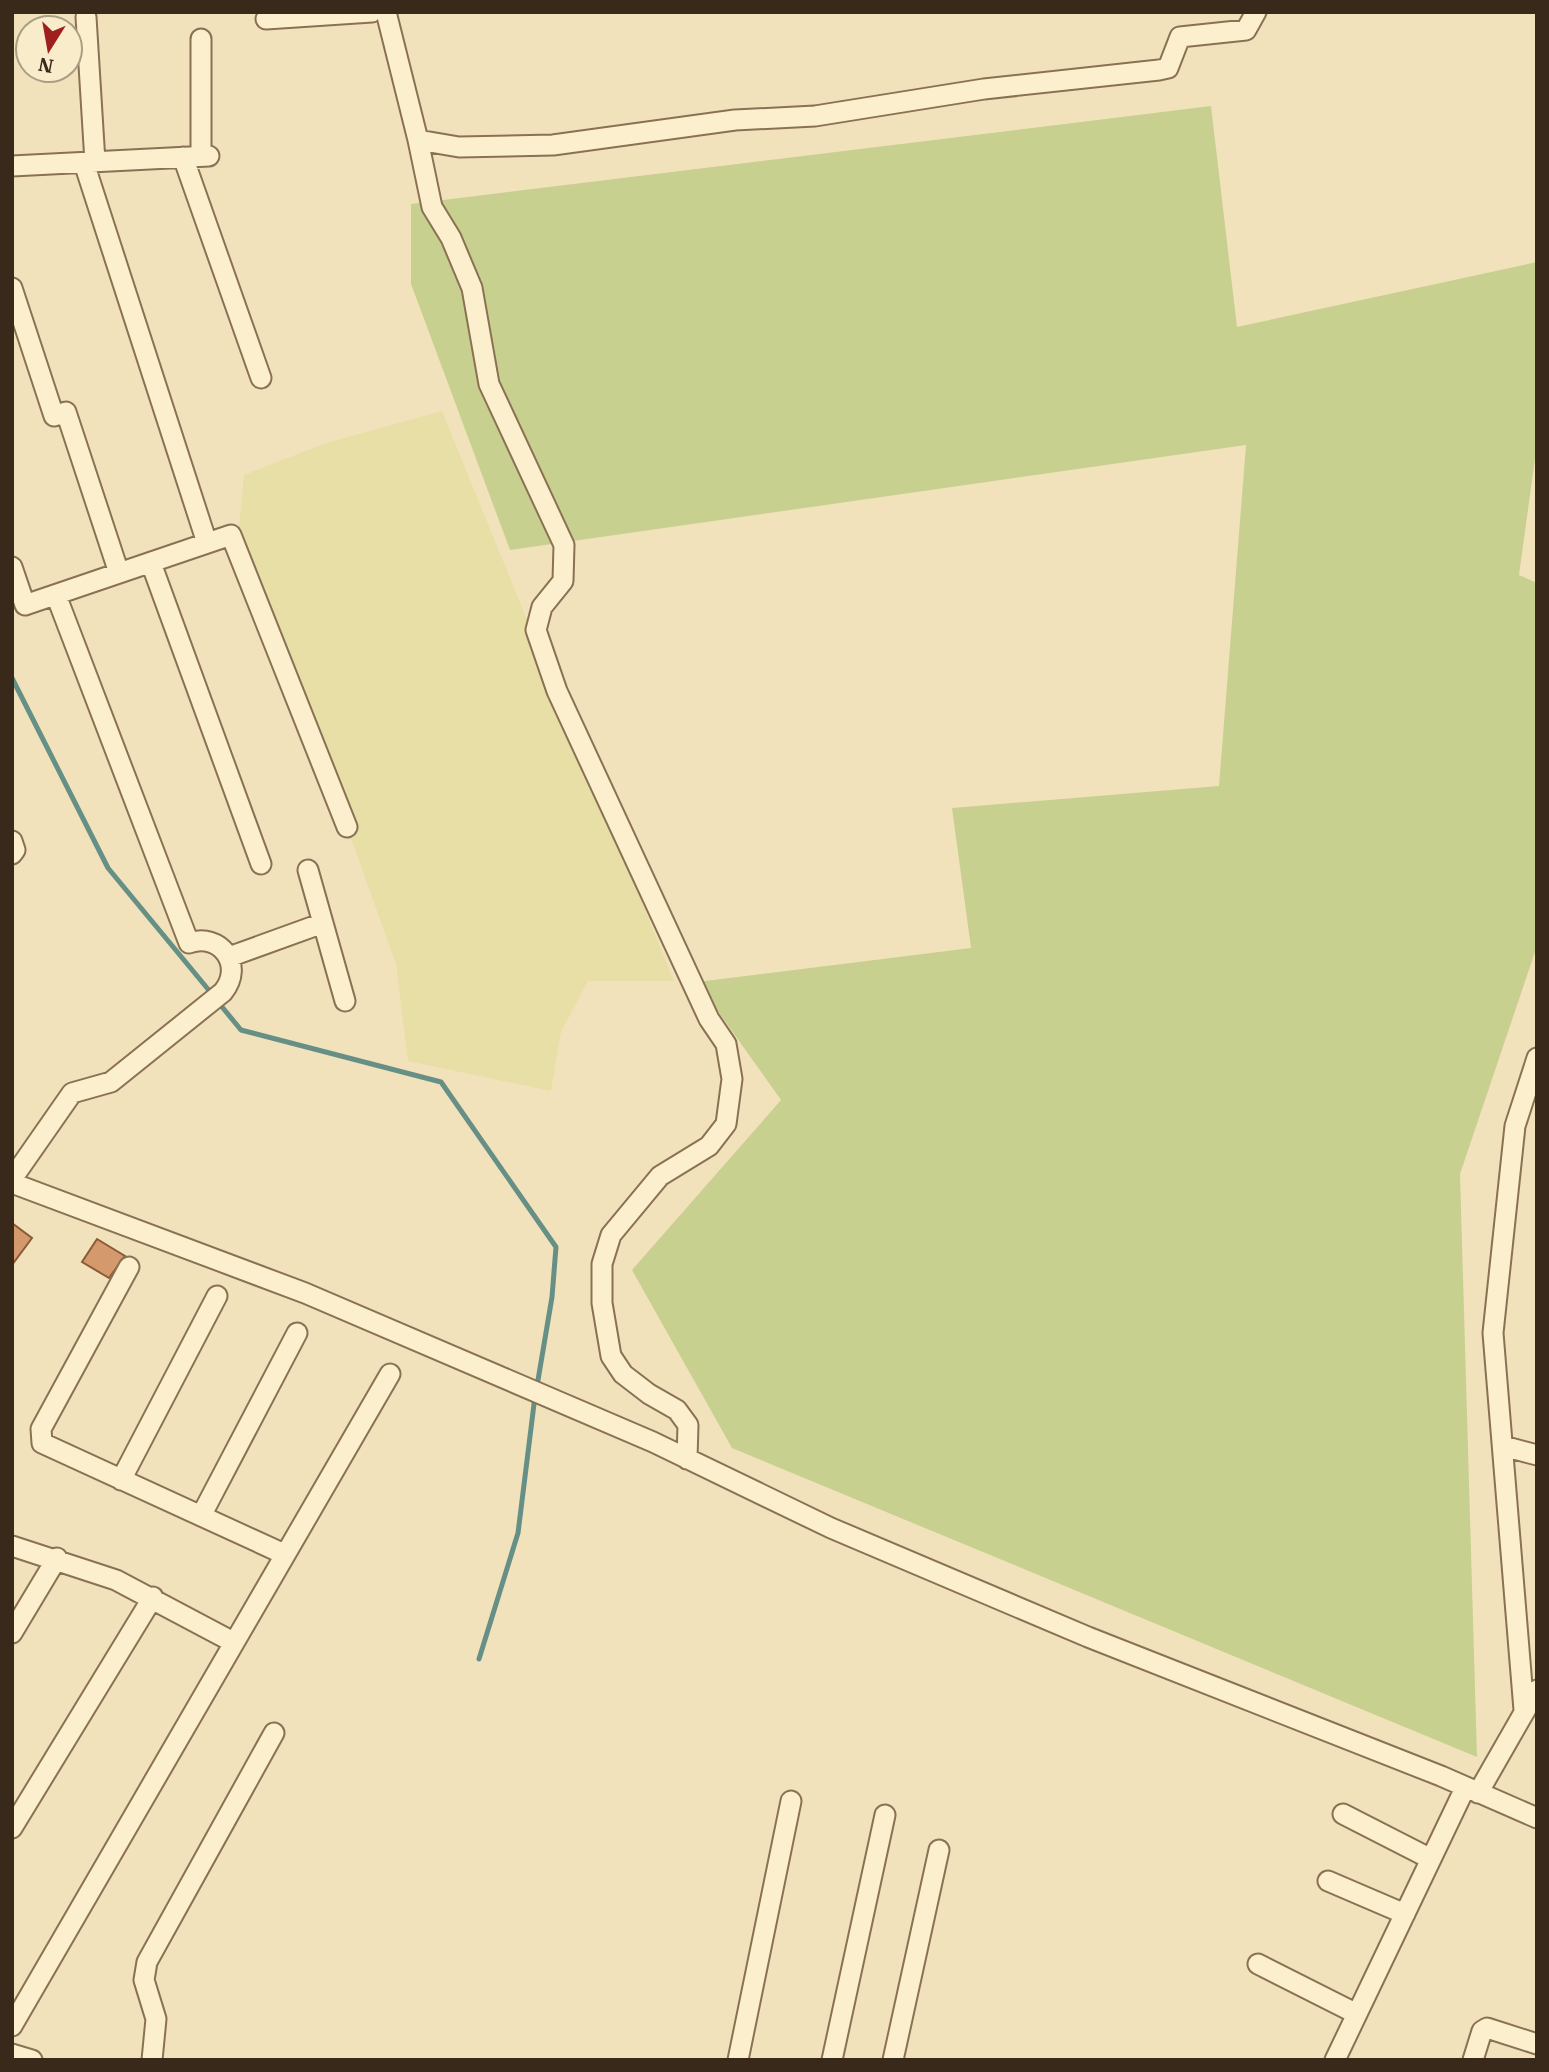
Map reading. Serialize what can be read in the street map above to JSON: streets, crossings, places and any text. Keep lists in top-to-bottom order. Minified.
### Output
{"north":"bottom"}
